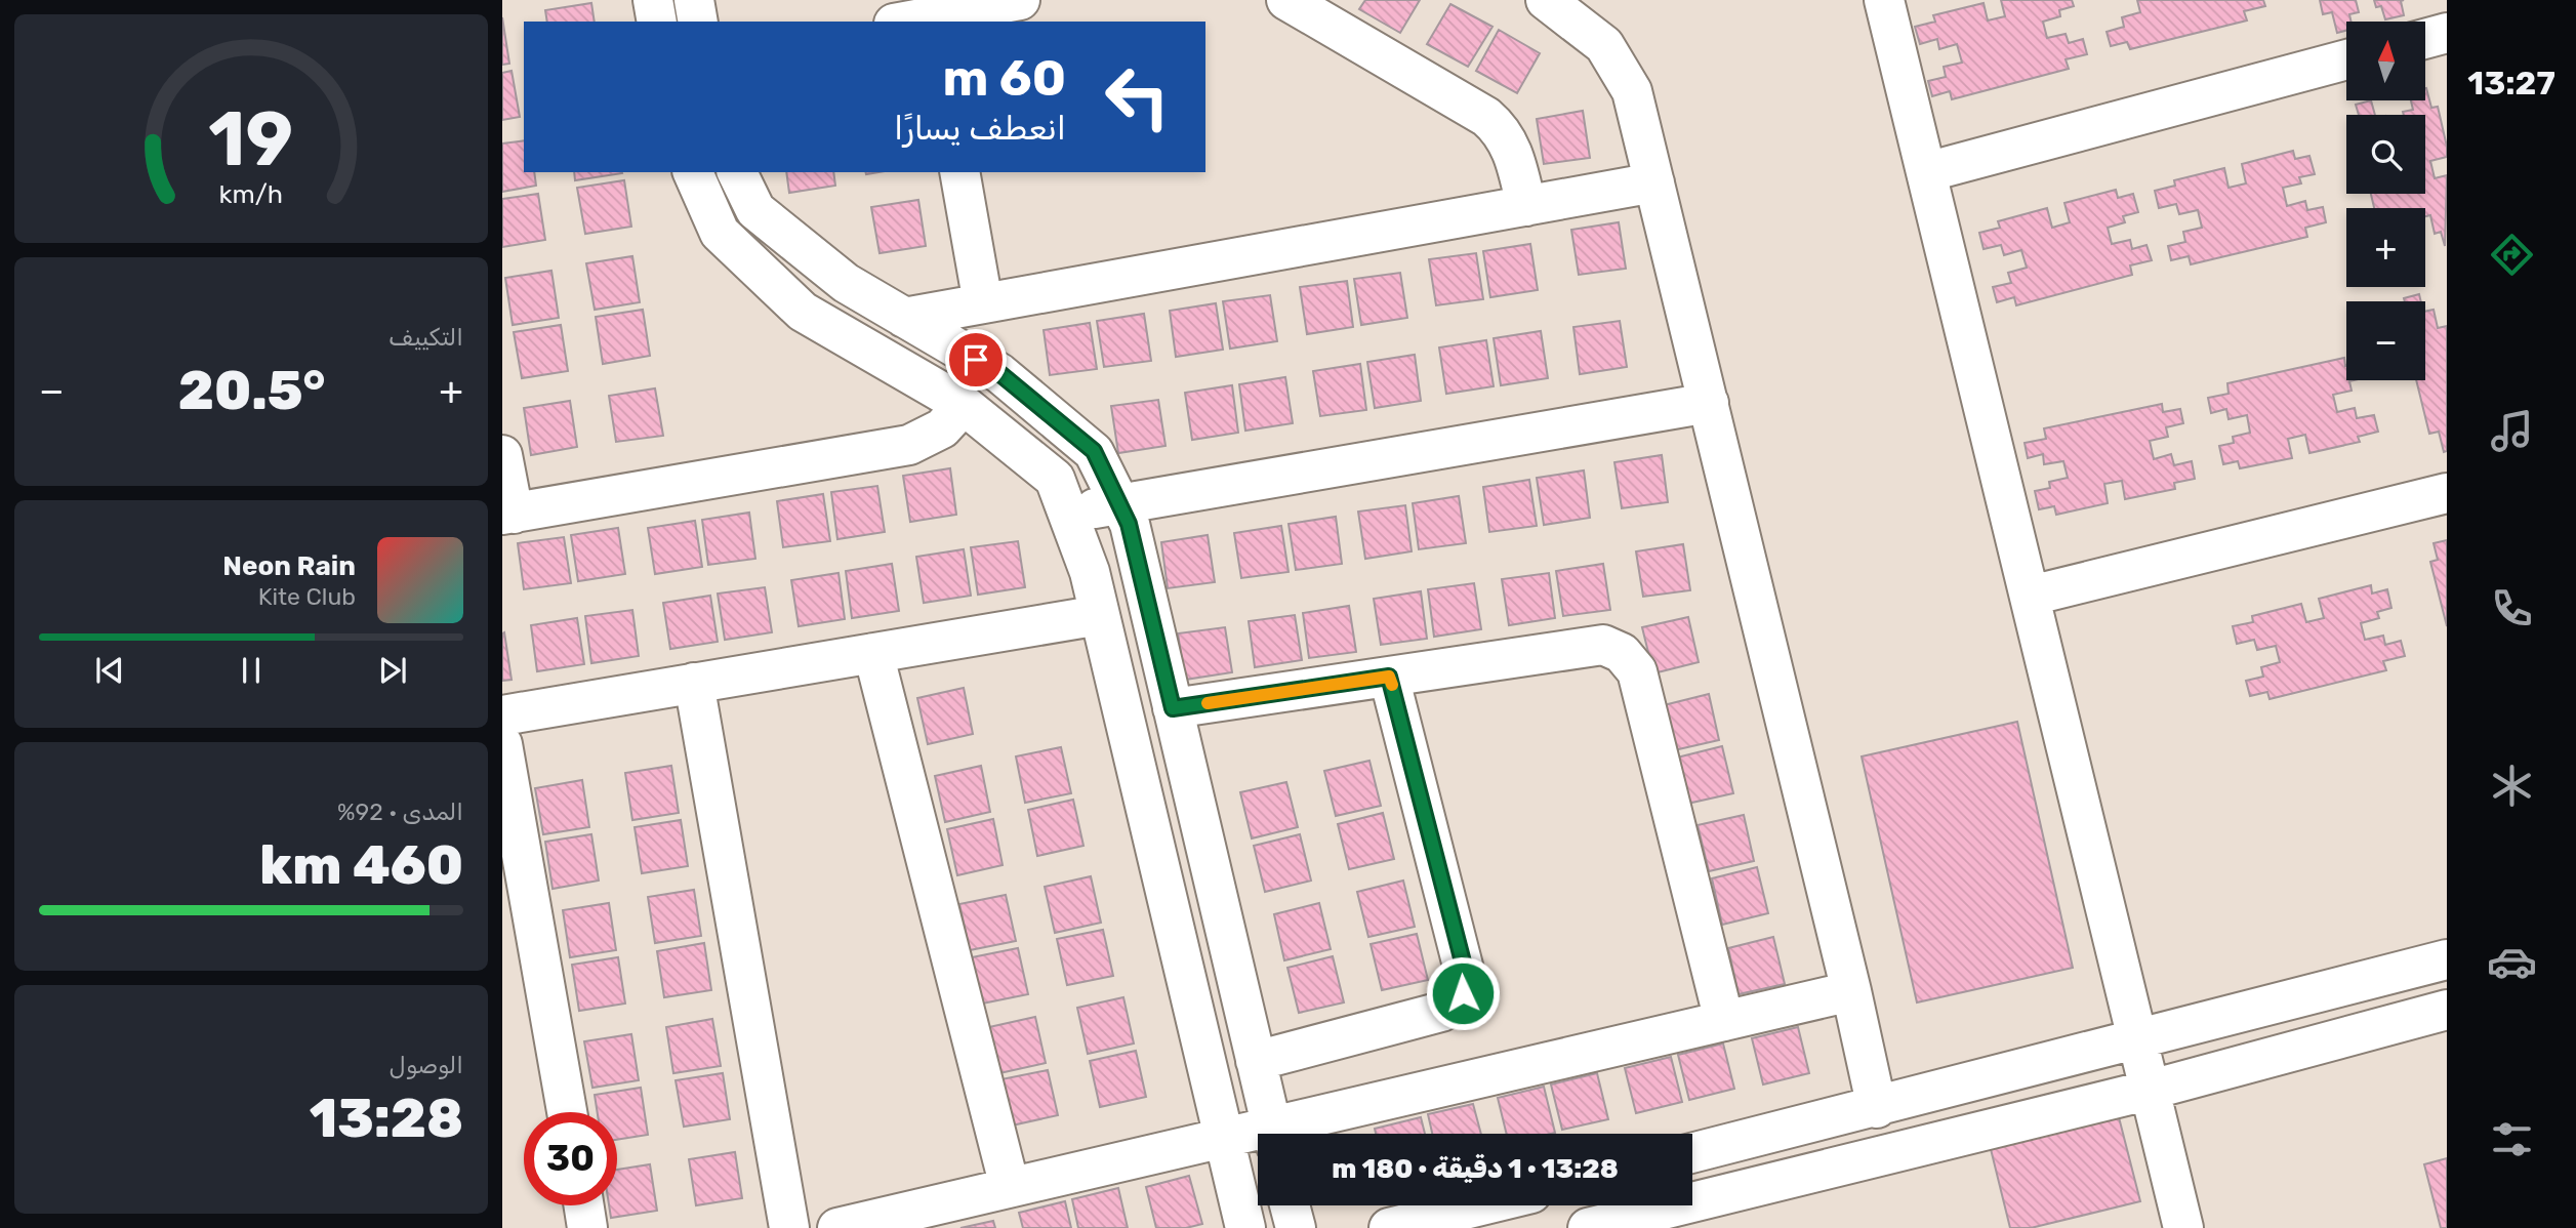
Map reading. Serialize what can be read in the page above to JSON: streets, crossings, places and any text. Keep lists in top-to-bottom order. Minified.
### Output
{"north":"top","page":{"tabs":"13:27","map_buttons":["+","−"],"turn":["60 m","انعطف يسارًا"],"tile":["التكييف",["المدى · 92%","460 km"],["الوصول","13:28"]],"heat":["−","20.5°","+"],"song":["Neon Rain","Kite Club"],"limit":"30","trip":"13:28 · 1 دقيقة · 180 m","gauge":["19","km/h"]}}
